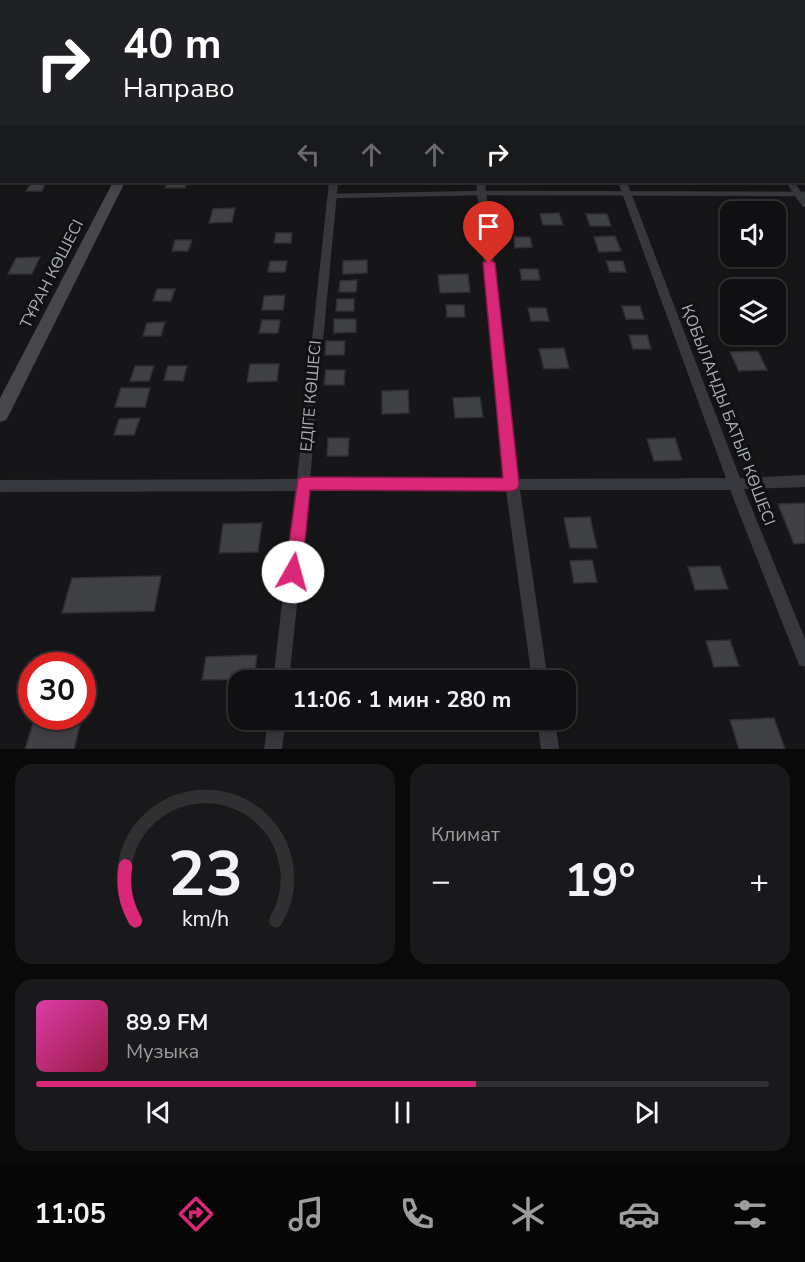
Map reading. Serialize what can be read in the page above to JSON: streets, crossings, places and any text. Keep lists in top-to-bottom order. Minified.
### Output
{"streets":{"street":["ТҰРАН КӨШЕСІ","ЕДІГЕ КӨШЕСІ","ҚОБЫЛАНДЫ БАТЫР КӨШЕСІ"]},"page":{"turn":["40 m","Направо"],"limit":"30","trip":"11:06 · 1 мин · 280 m","tile":"Климат","heat":["−","19°","+"],"song":["89.9 FM","Музыка"],"tabs":"11:05","gauge":["23","km/h"]}}
